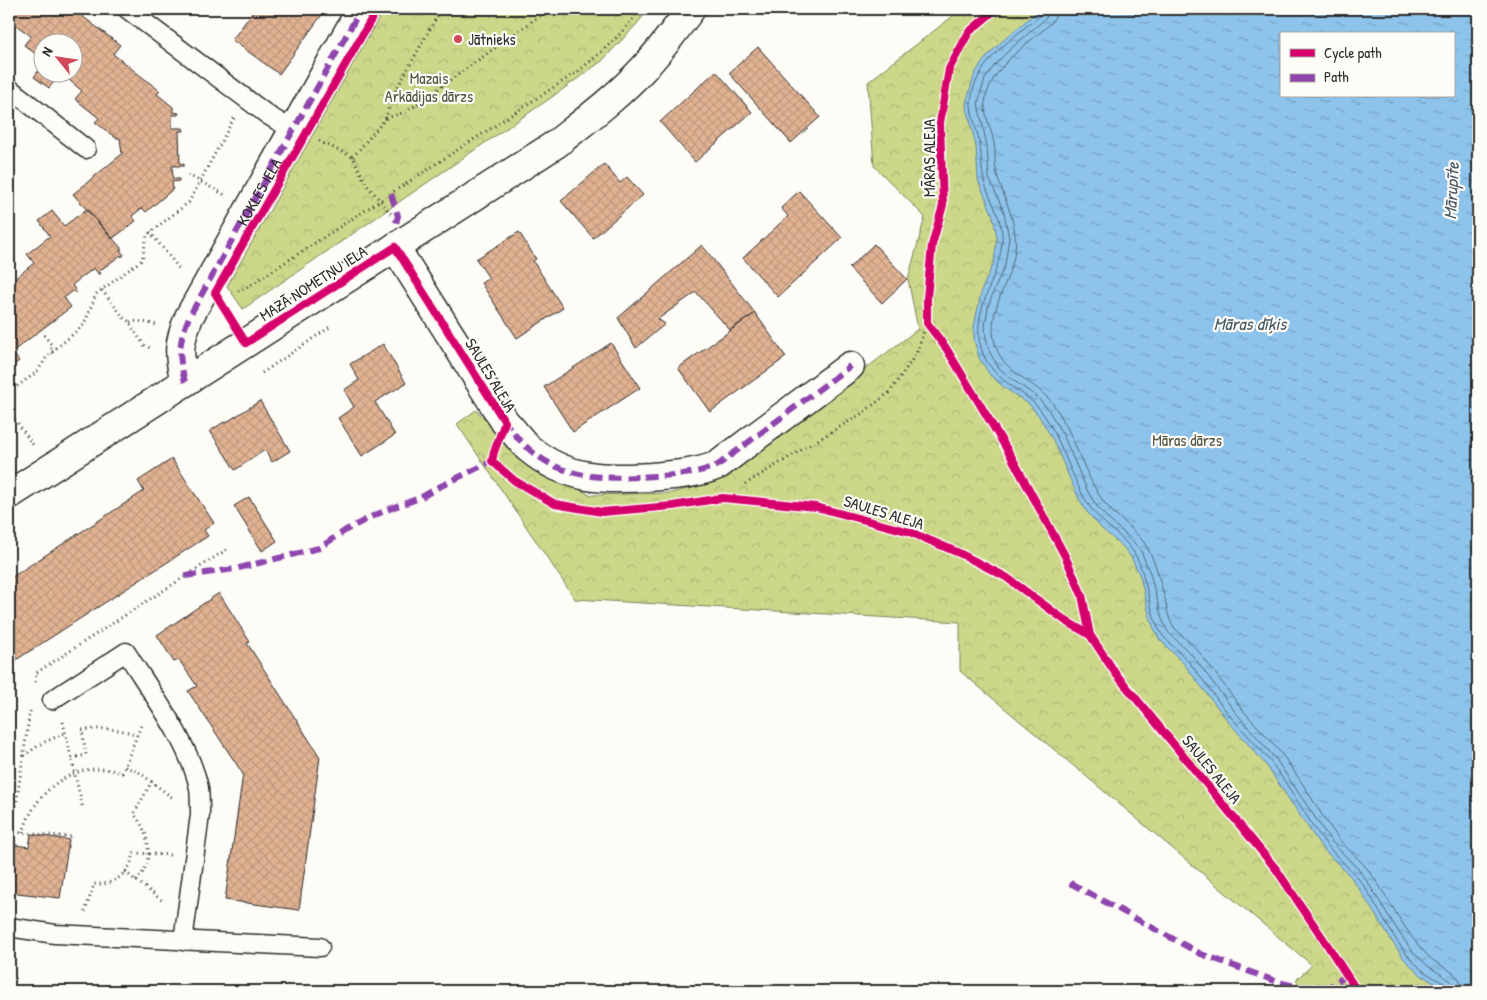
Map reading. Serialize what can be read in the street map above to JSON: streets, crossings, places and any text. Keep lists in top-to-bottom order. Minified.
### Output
{"streets":{"street":["KOKLES IELA","MAZĀ NOMETŅU IELA","SAULES ALEJA"],"cycle path":["MĀRAS ALEJA"]},"crossings":[["KOKLES IELA","MAZĀ NOMETŅU IELA"],["MAZĀ NOMETŅU IELA","SAULES ALEJA"]],"water":["Mārupīte","Māras dīķis"],"parks":["Mazais Arkādijas dārzs","Māras dārzs"],"places":["Jātnieks"],"legend":["Cycle path","Path"],"north":"top left"}
